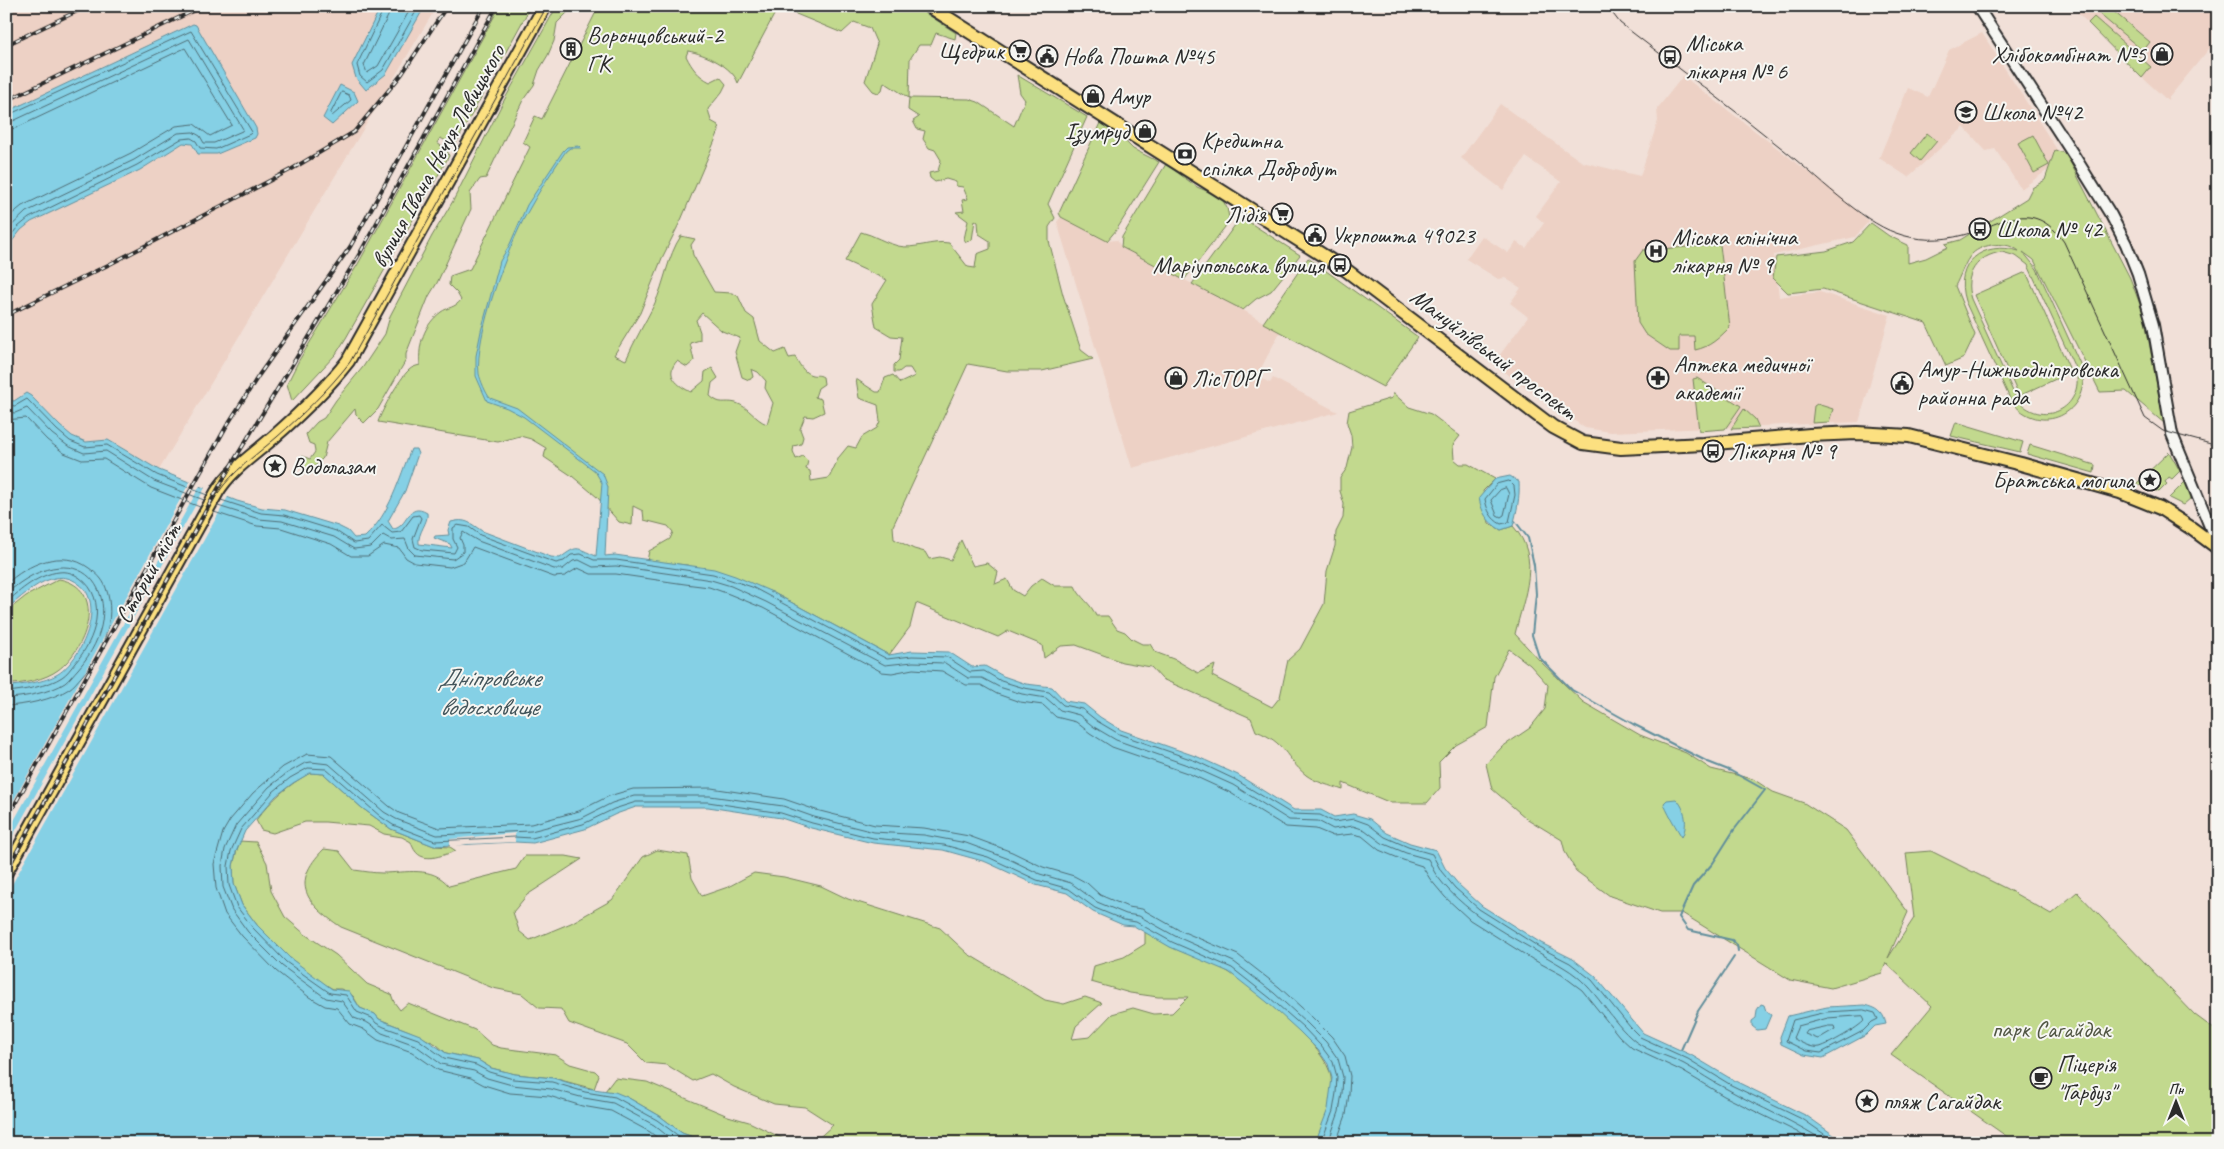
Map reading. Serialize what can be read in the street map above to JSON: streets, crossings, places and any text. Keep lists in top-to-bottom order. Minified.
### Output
{"streets":{"main road":["вулиця Івана Нечуя-Левицького","Мануйлівський проспект","Старий міст"]},"crossings":[["вулиця Івана Нечуя-Левицького","Старий міст"]],"water":["Дніпровське водосховище"],"parks":["парк Сагайдак"],"places":{"building":["Воронцовський-2 ГК"],"supermarket":["Щедрик","Лідія"],"shop":["Хлібокомбінат №5","Амур","Ізумруд","ЛісТОРГ"],"public building":["Нова Пошта №45","Укрпошта 49023","Амур-Нижньодніпровська районна рада"],"bus stop":["Міська лікарня № 6","Школа № 42","Маріупольська вулиця","Лікарня № 9"],"school or university":["Школа №42"],"bank":["Кредитна спілка Добробут"],"hospital":["Міська клінічна лікарня № 9"],"pharmacy":["Аптека медичної академії"],"place":["Водолазам","Братська могила","пляж Сагайдак"],"cafe":["Піцерія \"Гарбуз\""]},"north":"top"}
